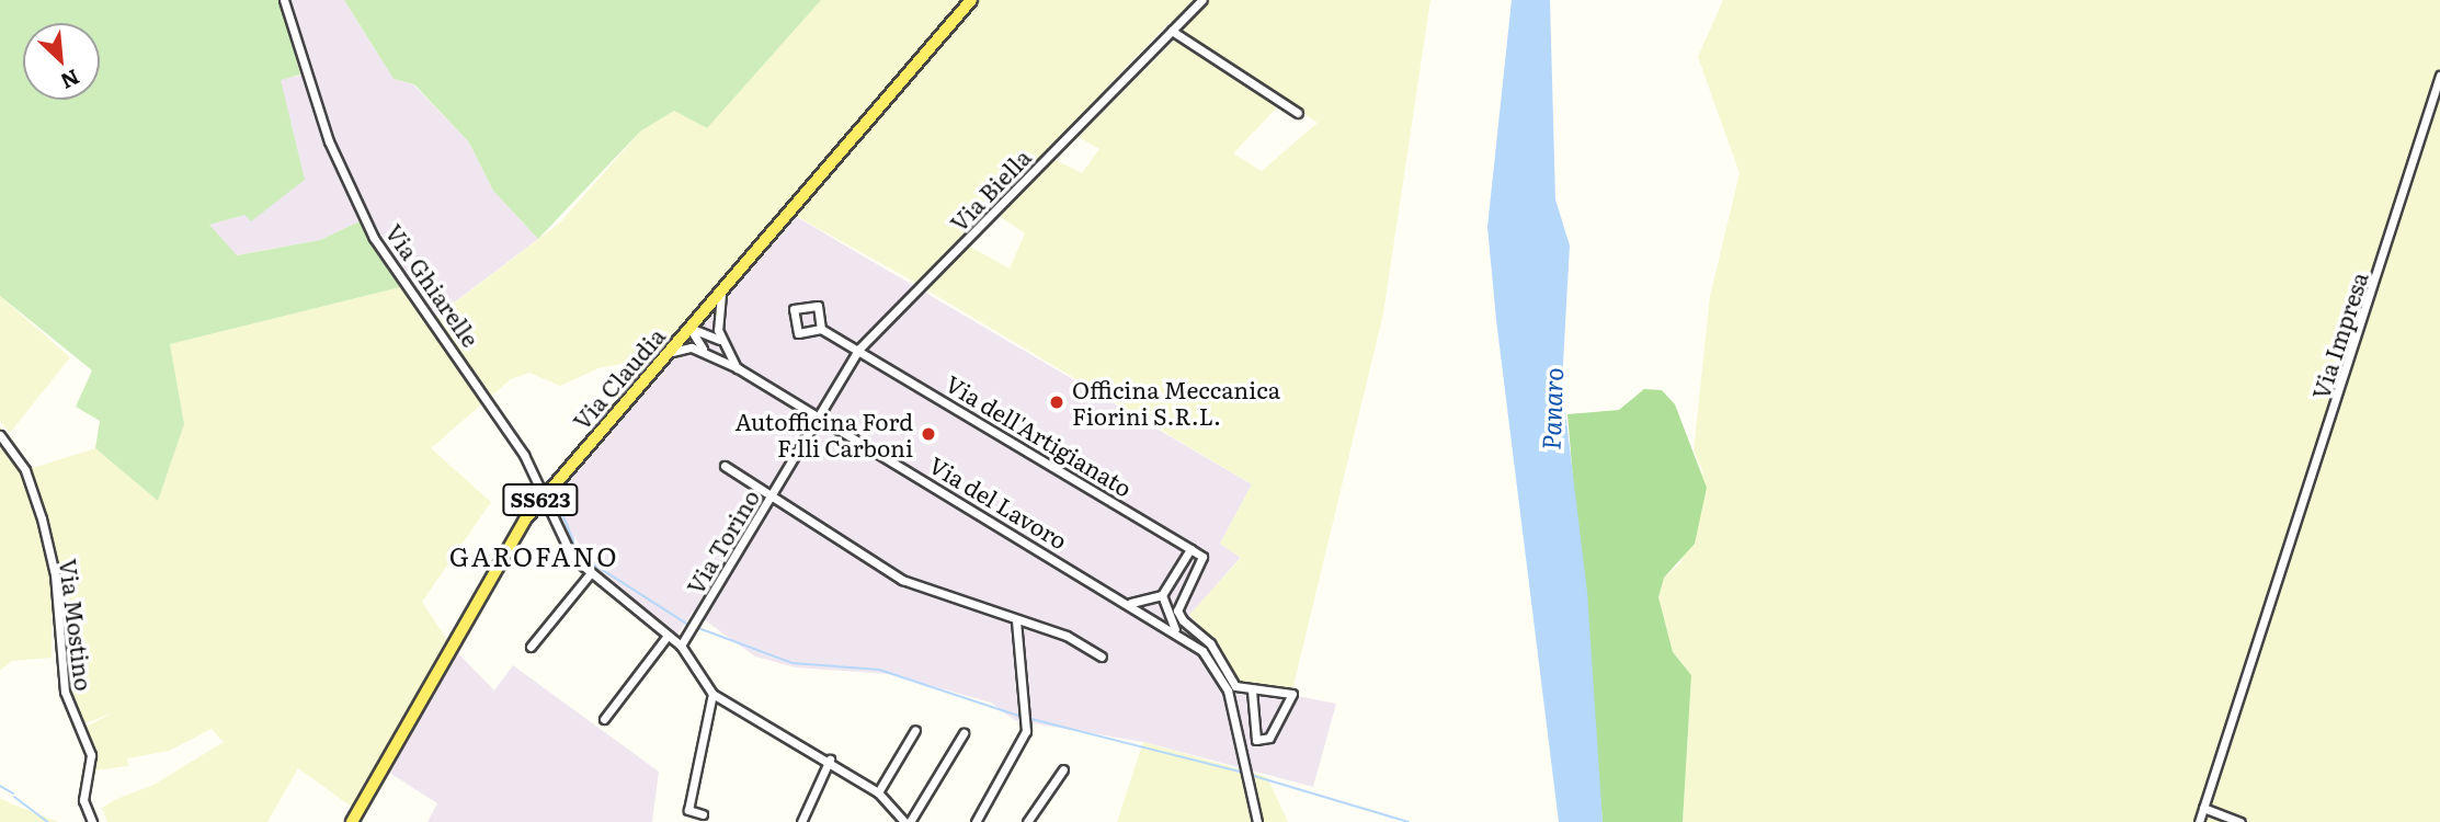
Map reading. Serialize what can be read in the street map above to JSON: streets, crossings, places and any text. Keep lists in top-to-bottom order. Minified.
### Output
{"streets":{"main road":["Via Claudia","SS623"],"street":["Via Biella","Via Ghiarelle","Via Impresa","Via dell'Artigianato","Via del Lavoro","Via Torino","Via Mostino"]},"crossings":[["Via Biella","Via dell'Artigianato"],["Via Biella","Via del Lavoro"],["Via Biella","Via Torino"],["Via Ghiarelle","Via Claudia"],["Via Ghiarelle","Via Torino"],["Via del Lavoro","Via Torino"]],"districts":["GAROFANO"],"water":["Panaro"],"places":["Officina Meccanica Fiorini S.R.L.","Autofficina Ford F.lli Carboni"],"north":"bottom right"}
